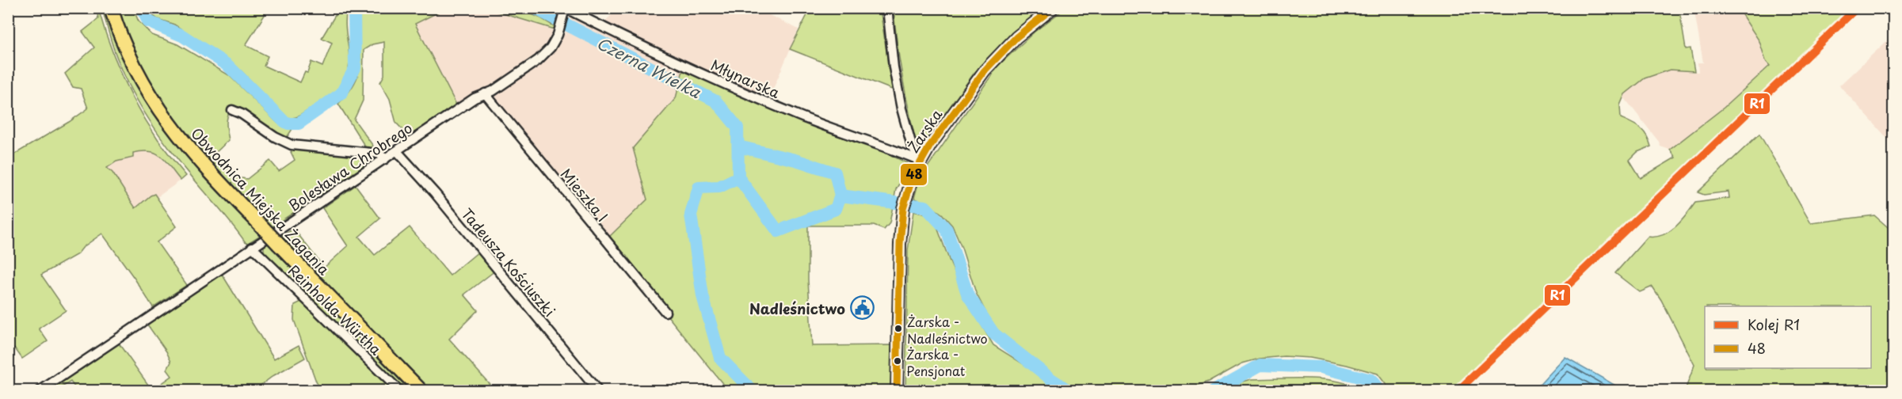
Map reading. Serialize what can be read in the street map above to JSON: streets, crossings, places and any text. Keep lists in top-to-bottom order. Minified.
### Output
{"streets":{"main road":["Obwodnica Miejska Żagania"],"street":["Młynarska","Żarska","Bolesława Chrobrego","Mieszka I","Tadeusza Kościuszki","Reinholda Würtha"]},"crossings":[["Młynarska","Żarska"],["Młynarska","Bolesława Chrobrego"],["Bolesława Chrobrego","Mieszka I"],["Bolesława Chrobrego","Tadeusza Kościuszki"],["Bolesława Chrobrego","Reinholda Würtha"]],"water":["Czerna Wielka"],"places":{"public building":["Nadleśnictwo"],"other":["Żarska - Nadleśnictwo","Żarska - Pensjonat"]},"lines":["rail line R1","transit line 48"],"legend":["Kolej R1","48"]}
